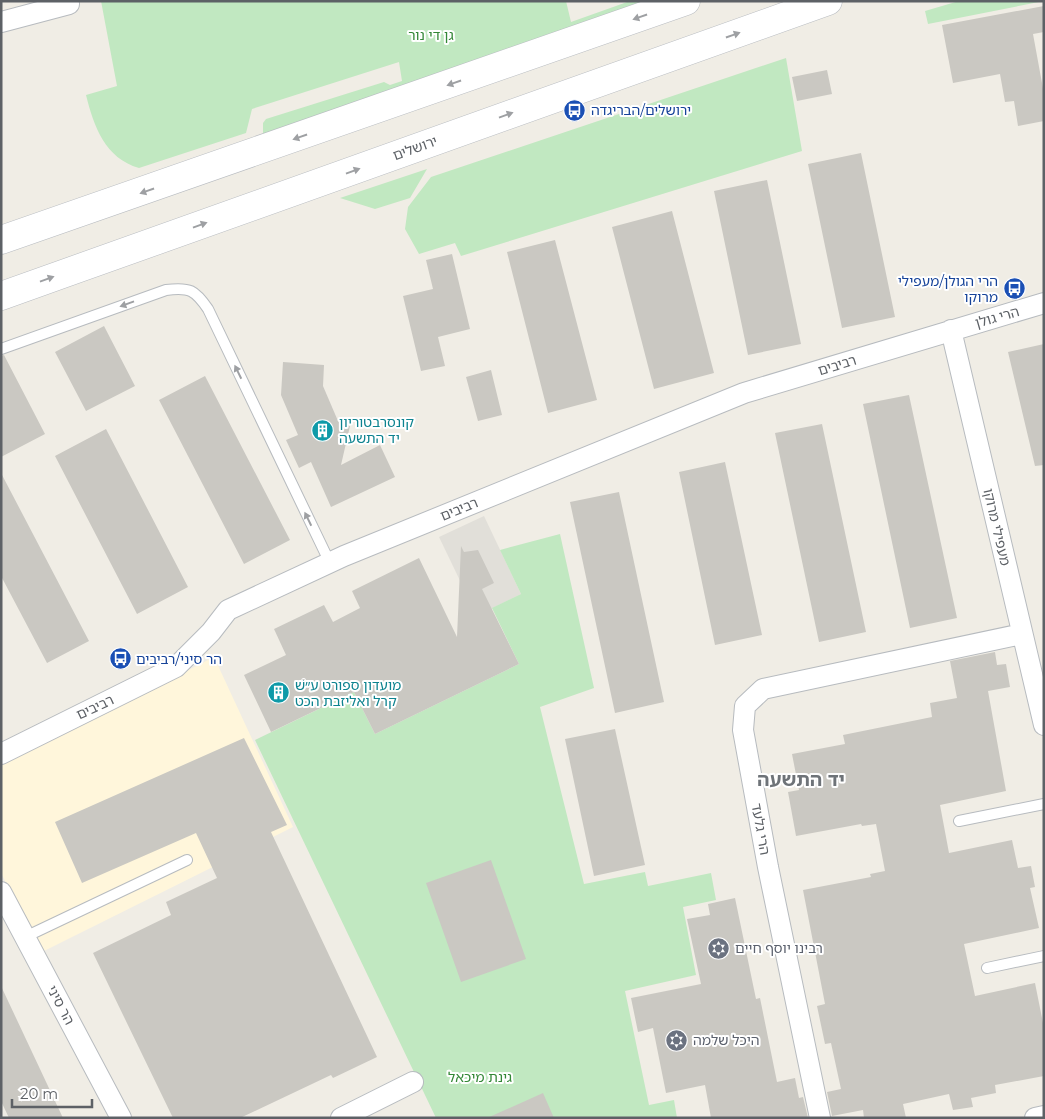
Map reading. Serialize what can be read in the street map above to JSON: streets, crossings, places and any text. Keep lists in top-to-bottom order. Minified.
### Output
{"streets":{"main road":["ירושלים"],"street":["הרי גולן","רביבים","מעפילי מרוקו","הרי גלעד","הר סיני"]},"crossings":[["הרי גולן","רביבים"],["הרי גולן","מעפילי מרוקו"],["רביבים","מעפילי מרוקו"],["מעפילי מרוקו","הרי גלעד"]],"districts":["יד התשעה"],"parks":["גן די נור","גינת מיכאל"],"places":{"bus stop":["ירושלים/הבריגדה","הרי הגולן/מעפילי מרוקו","הר סיני/רביבים"],"building":["קונסרבטוריון יד התשעה","מועדון ספורט ע״שׁ קרל ואליזבת הכט"],"synagogue":["רבינו יוסף חיים","היכל שלמה"]},"scale_bar":"20 m"}
